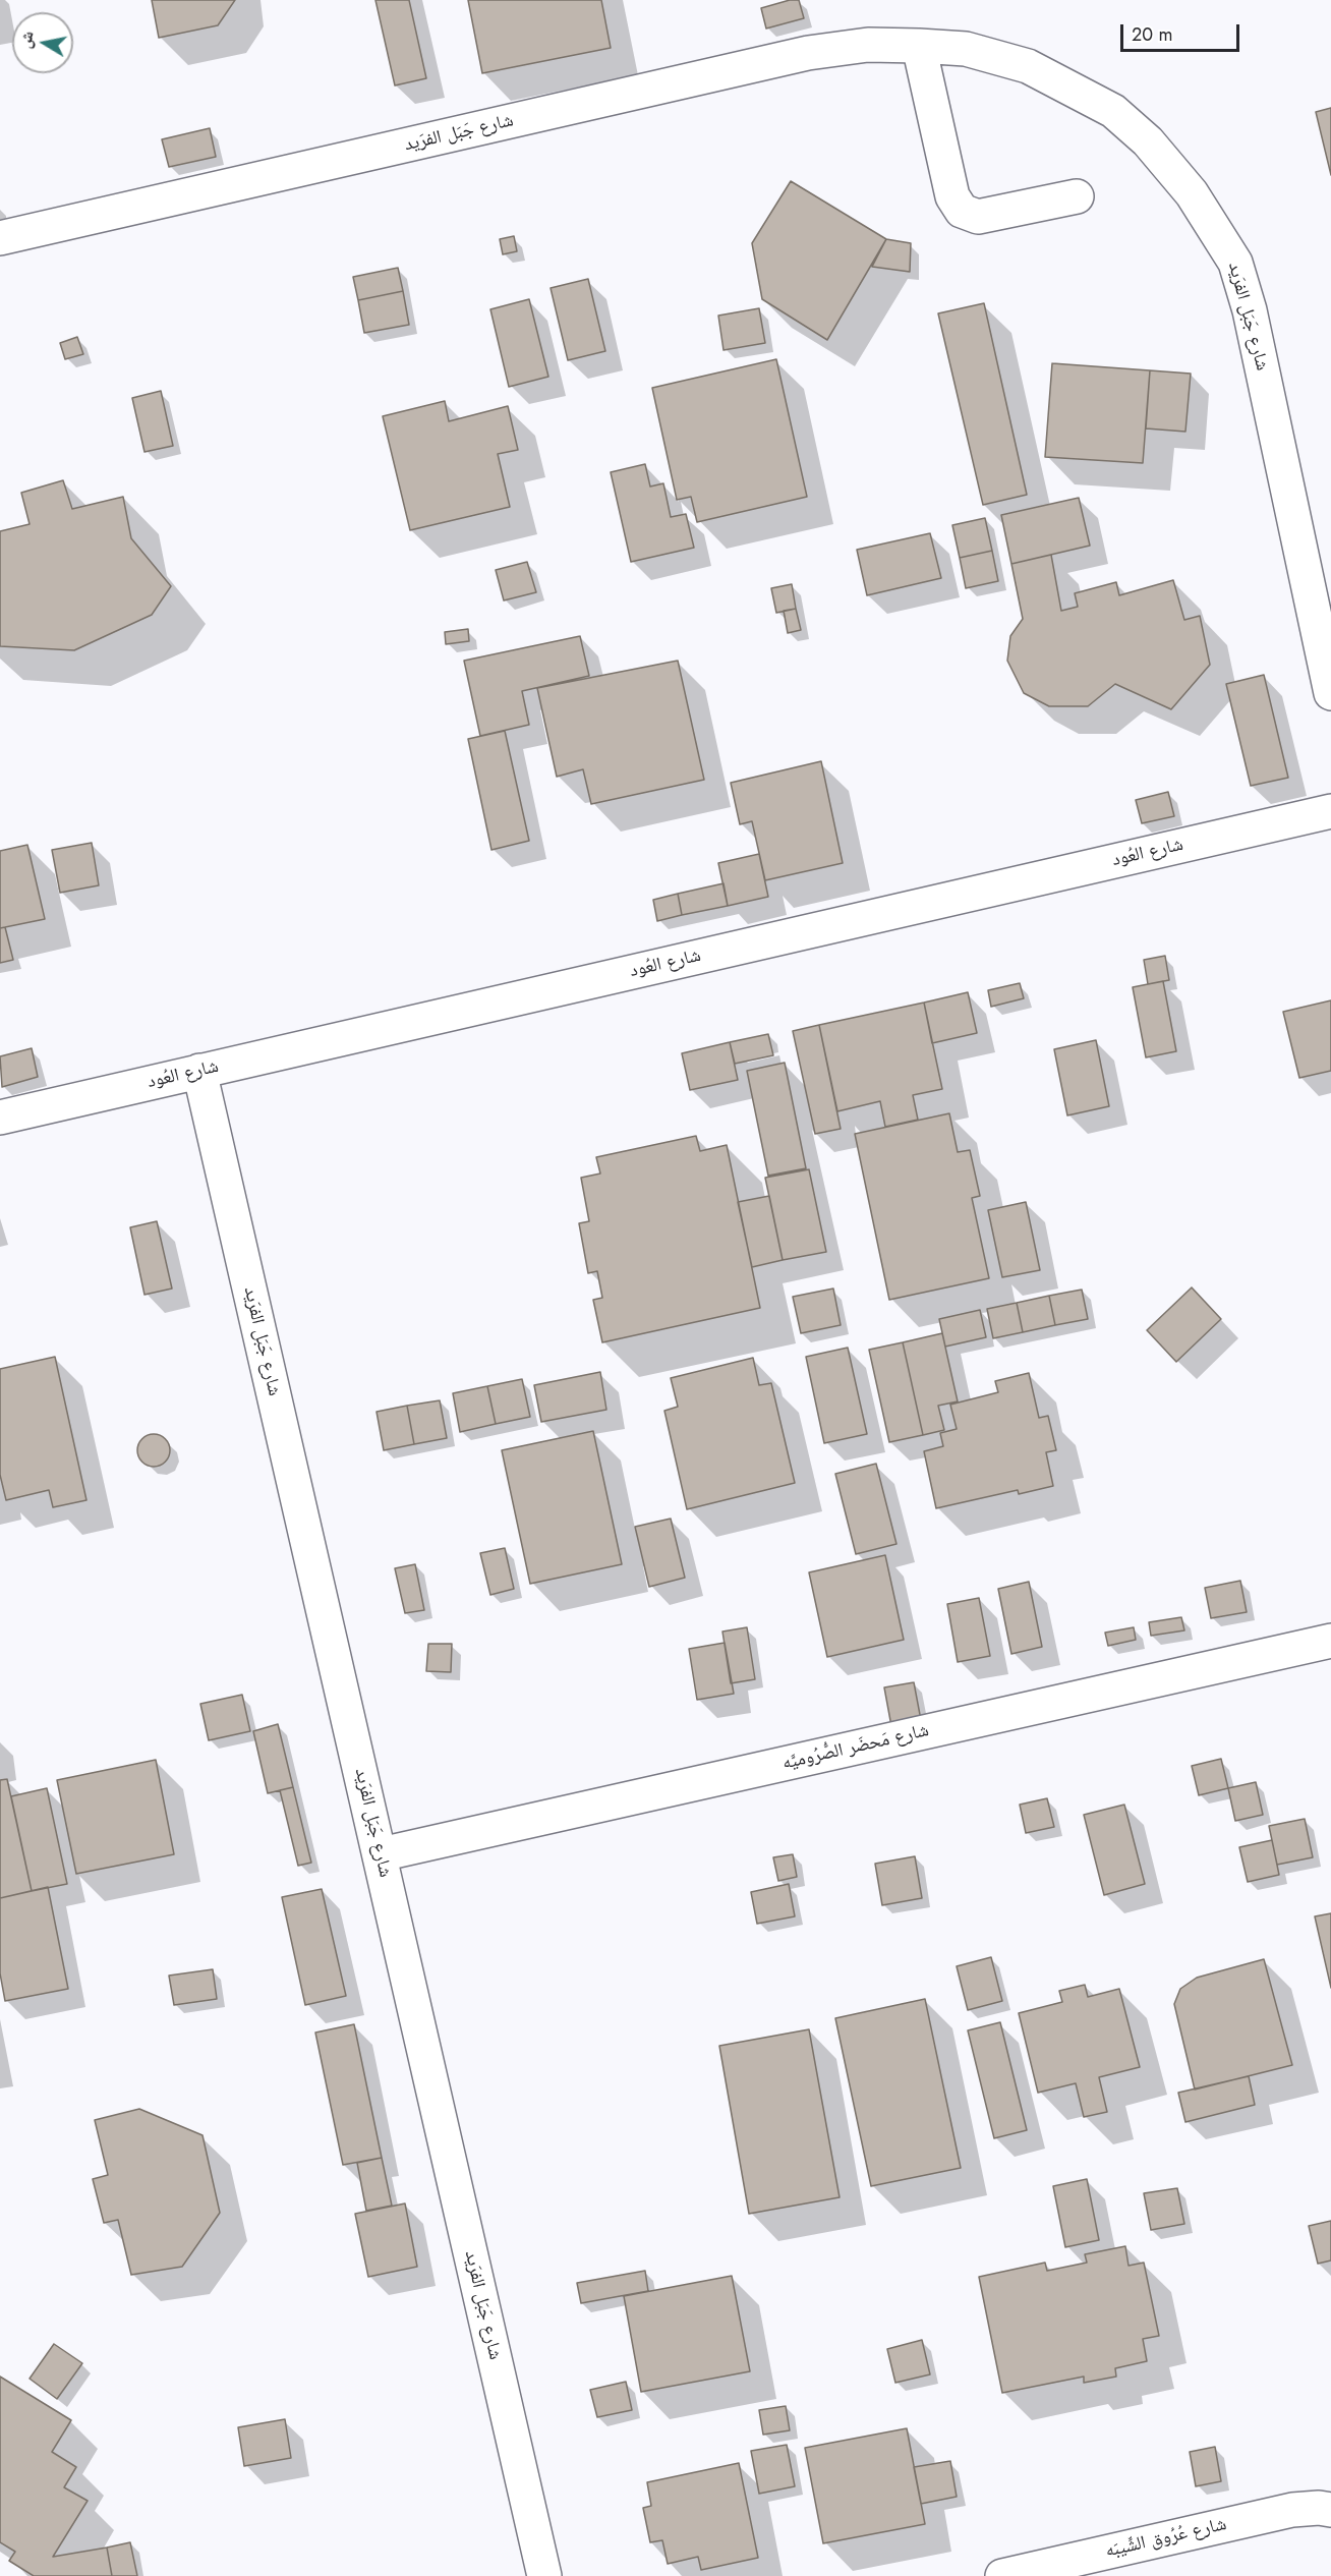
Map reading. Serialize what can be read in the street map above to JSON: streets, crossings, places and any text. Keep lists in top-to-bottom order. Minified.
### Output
{"streets":{"street":["شارع جَبَل الفرَيد","شارع العُود","شارع مَحضَر الصُّرُوميَّه","شارع عُرُوق الشِّيبَه"]},"crossings":[["شارع جَبَل الفرَيد","شارع العُود"],["شارع جَبَل الفرَيد","شارع مَحضَر الصُّرُوميَّه"]],"scale_bar":"20 m","north":"left"}
